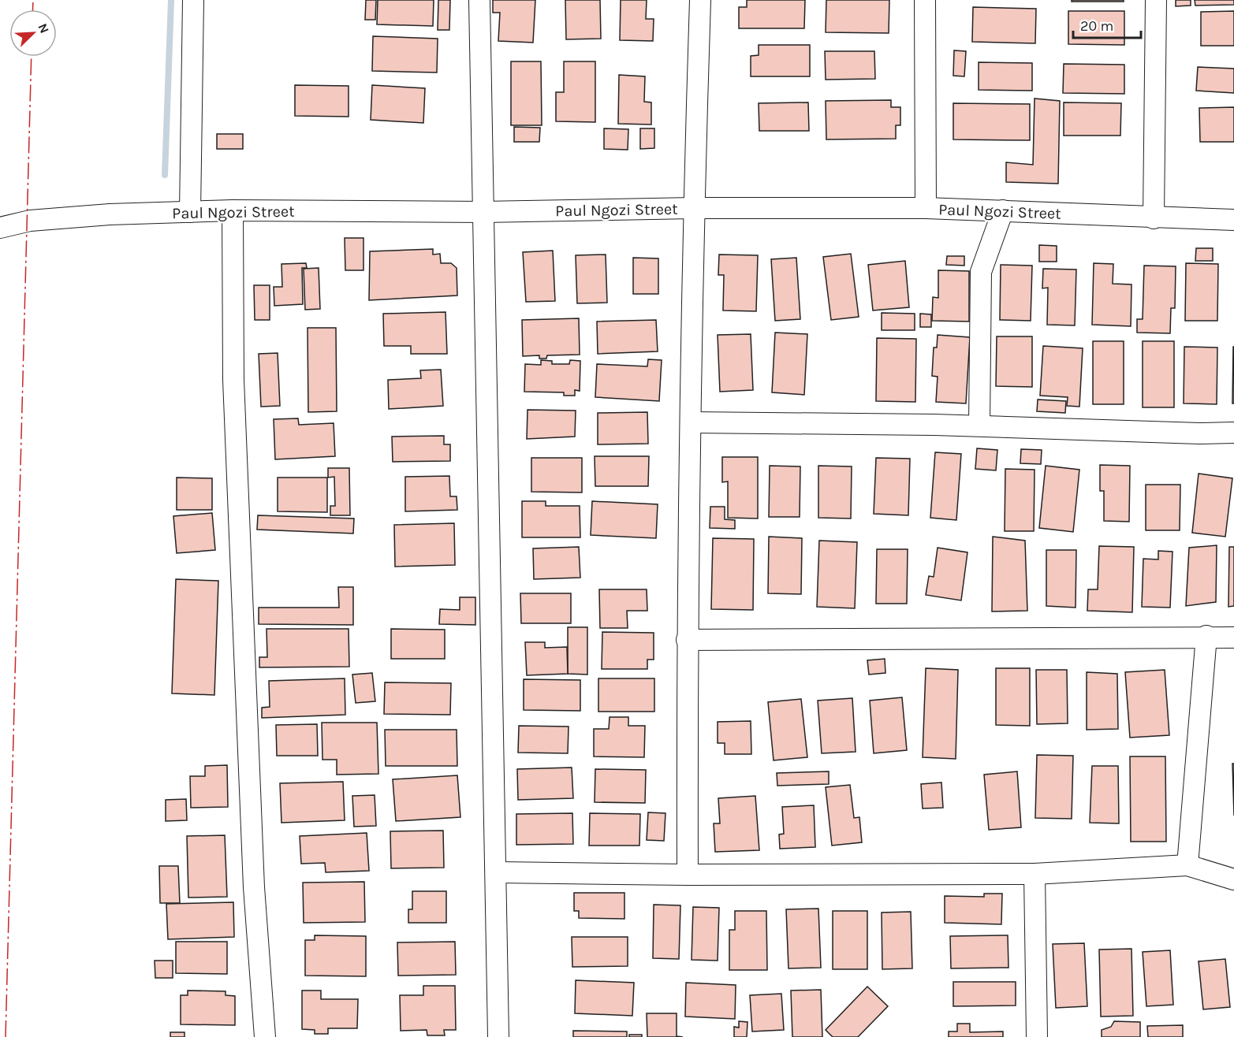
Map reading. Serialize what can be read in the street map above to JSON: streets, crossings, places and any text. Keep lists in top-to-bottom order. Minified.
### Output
{"streets":{"street":["Paul Ngozi Street"]},"scale_bar":"20 m","north":"top right"}
